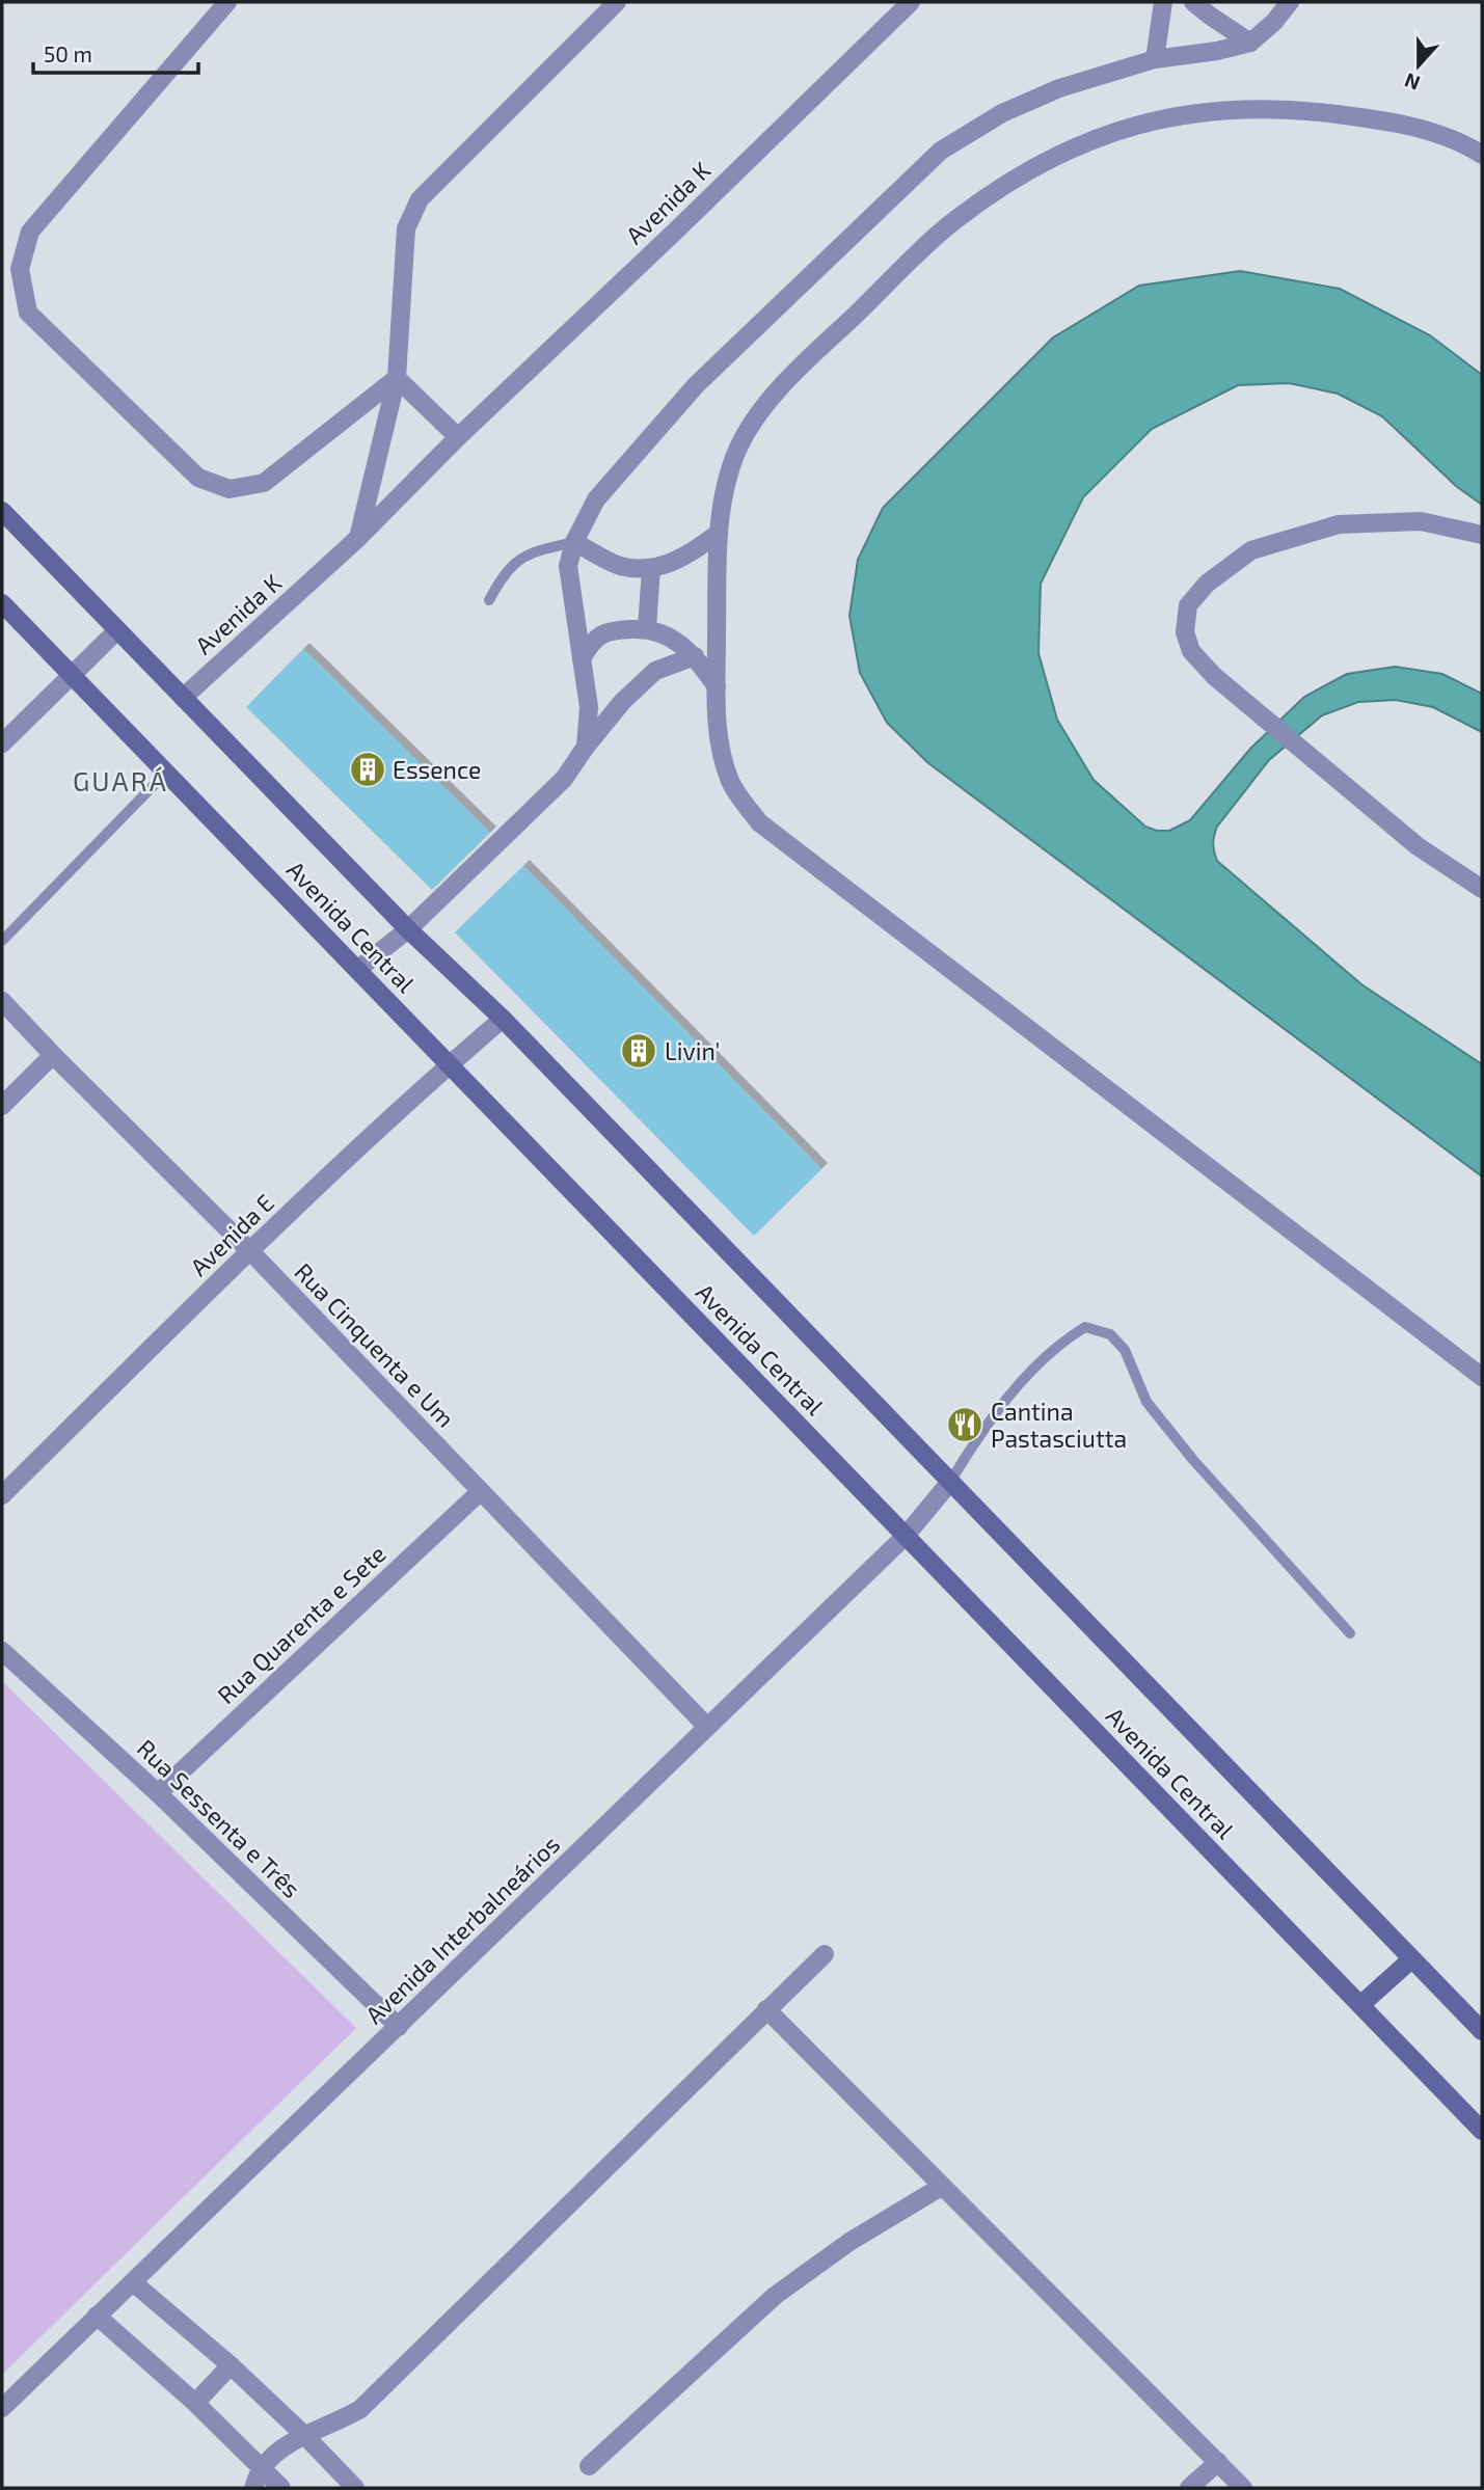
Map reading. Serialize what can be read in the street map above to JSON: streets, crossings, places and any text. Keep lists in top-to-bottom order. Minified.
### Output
{"streets":{"main road":["Avenida Central"],"street":["Avenida K","Avenida E","Rua Cinquenta e Um","Rua Quarenta e Sete","Rua Sessenta e Três","Avenida Interbalneários"]},"crossings":[["Avenida K","Avenida Central"],["Avenida Central","Avenida E"],["Avenida Central","Avenida Interbalneários"],["Avenida E","Rua Cinquenta e Um"],["Rua Cinquenta e Um","Rua Quarenta e Sete"],["Rua Cinquenta e Um","Avenida Interbalneários"],["Rua Quarenta e Sete","Rua Sessenta e Três"],["Rua Sessenta e Três","Avenida Interbalneários"]],"districts":["GUARÁ"],"places":{"building":["Essence","Livin'"],"restaurant":["Cantina Pastasciutta"]},"scale_bar":"50 m","north":"bottom"}
